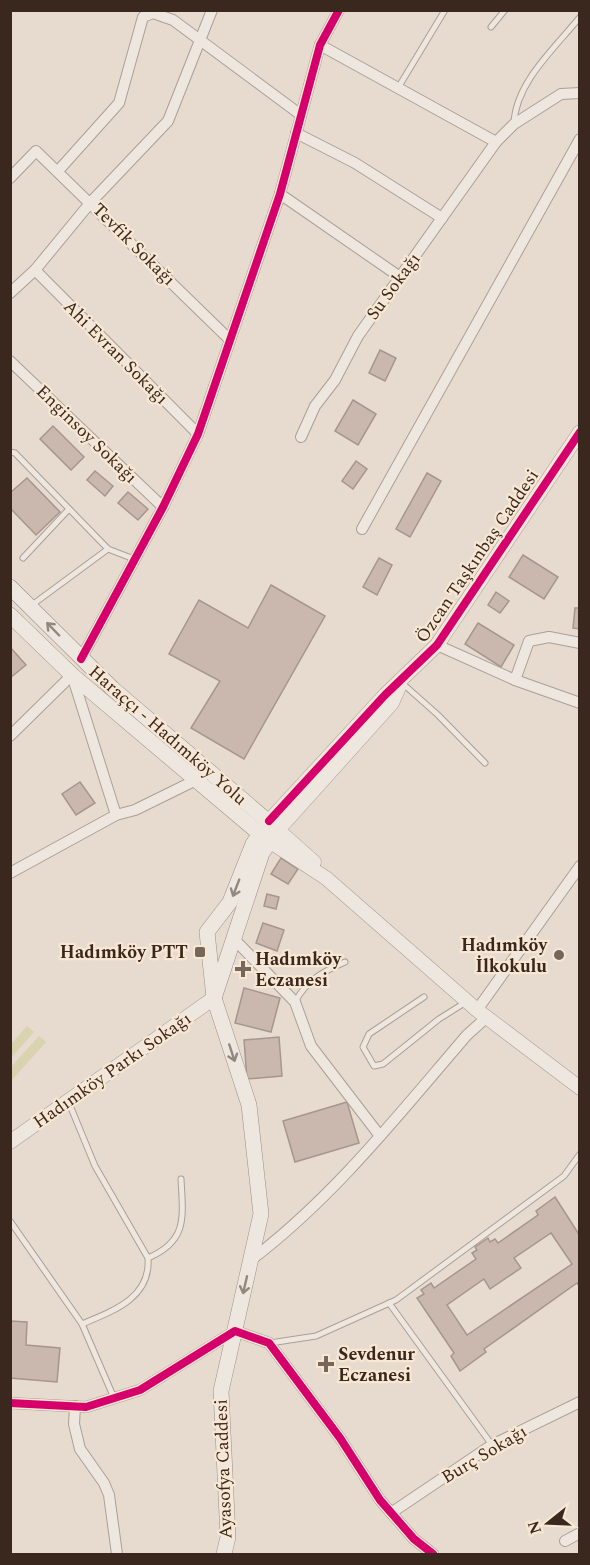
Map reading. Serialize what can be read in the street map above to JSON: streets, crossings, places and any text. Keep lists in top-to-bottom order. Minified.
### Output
{"streets":{"main road":["Haraççı - Hadımköy Yolu","Ayasofya Caddesi"],"street":["Tevfik Sokağı","Su Sokağı","Ahi Evran Sokağı","Enginsoy Sokağı","Özcan Taşkınbaş Caddesi","Hadımköy Parkı Sokağı","Burç Sokağı"]},"crossings":[["Özcan Taşkınbaş Caddesi","Haraççı - Hadımköy Yolu"],["Özcan Taşkınbaş Caddesi","Ayasofya Caddesi"],["Haraççı - Hadımköy Yolu","Ayasofya Caddesi"],["Hadımköy Parkı Sokağı","Ayasofya Caddesi"]],"places":{"transit":["Hadımköy PTT"],"other":["Hadımköy İlkokulu"],"health":["Hadımköy Eczanesi","Sevdenur Eczanesi"]},"north":"left"}
